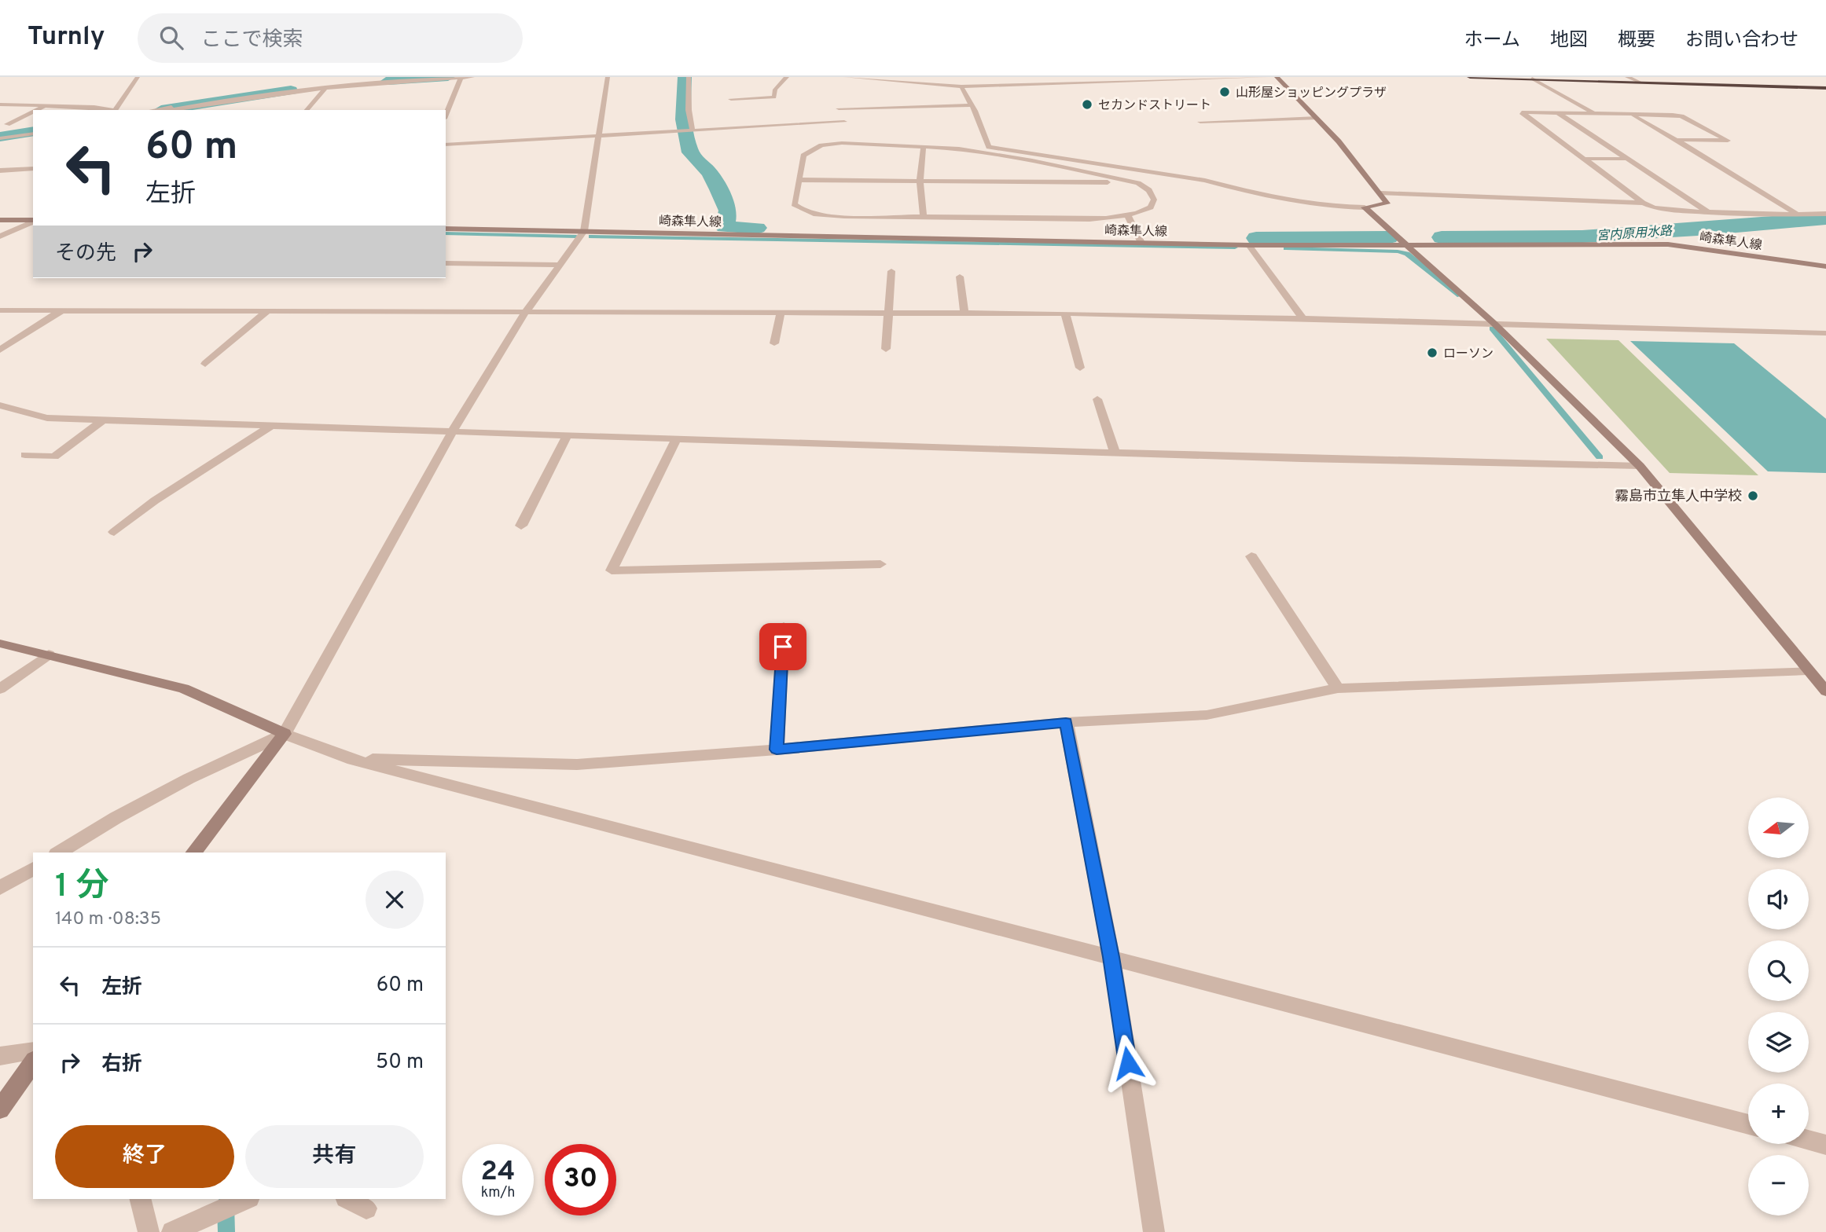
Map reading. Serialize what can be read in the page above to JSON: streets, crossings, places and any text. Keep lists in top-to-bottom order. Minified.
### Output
{"streets":{"street":["崎森隼人線"]},"water":["宮内原用水路"],"places":["山形屋ショッピングプラザ","セカンドストリート","ローソン","霧島市立隼人中学校"],"north":"left","page":{"header":"Turnly","search":"ここで検索","nav":["ホーム","地図","概要","お問い合わせ"],"turn":["60 m","左折"],"then":"その先","map_buttons":["+","−"],"heading":["1 分","140 m · 08:35"],"list":[{"name":"左折","value":"60 m"},{"name":"右折","value":"50 m"}],"buttons":["終了","共有"],"speed":"24 km/h","limit":"30"}}
